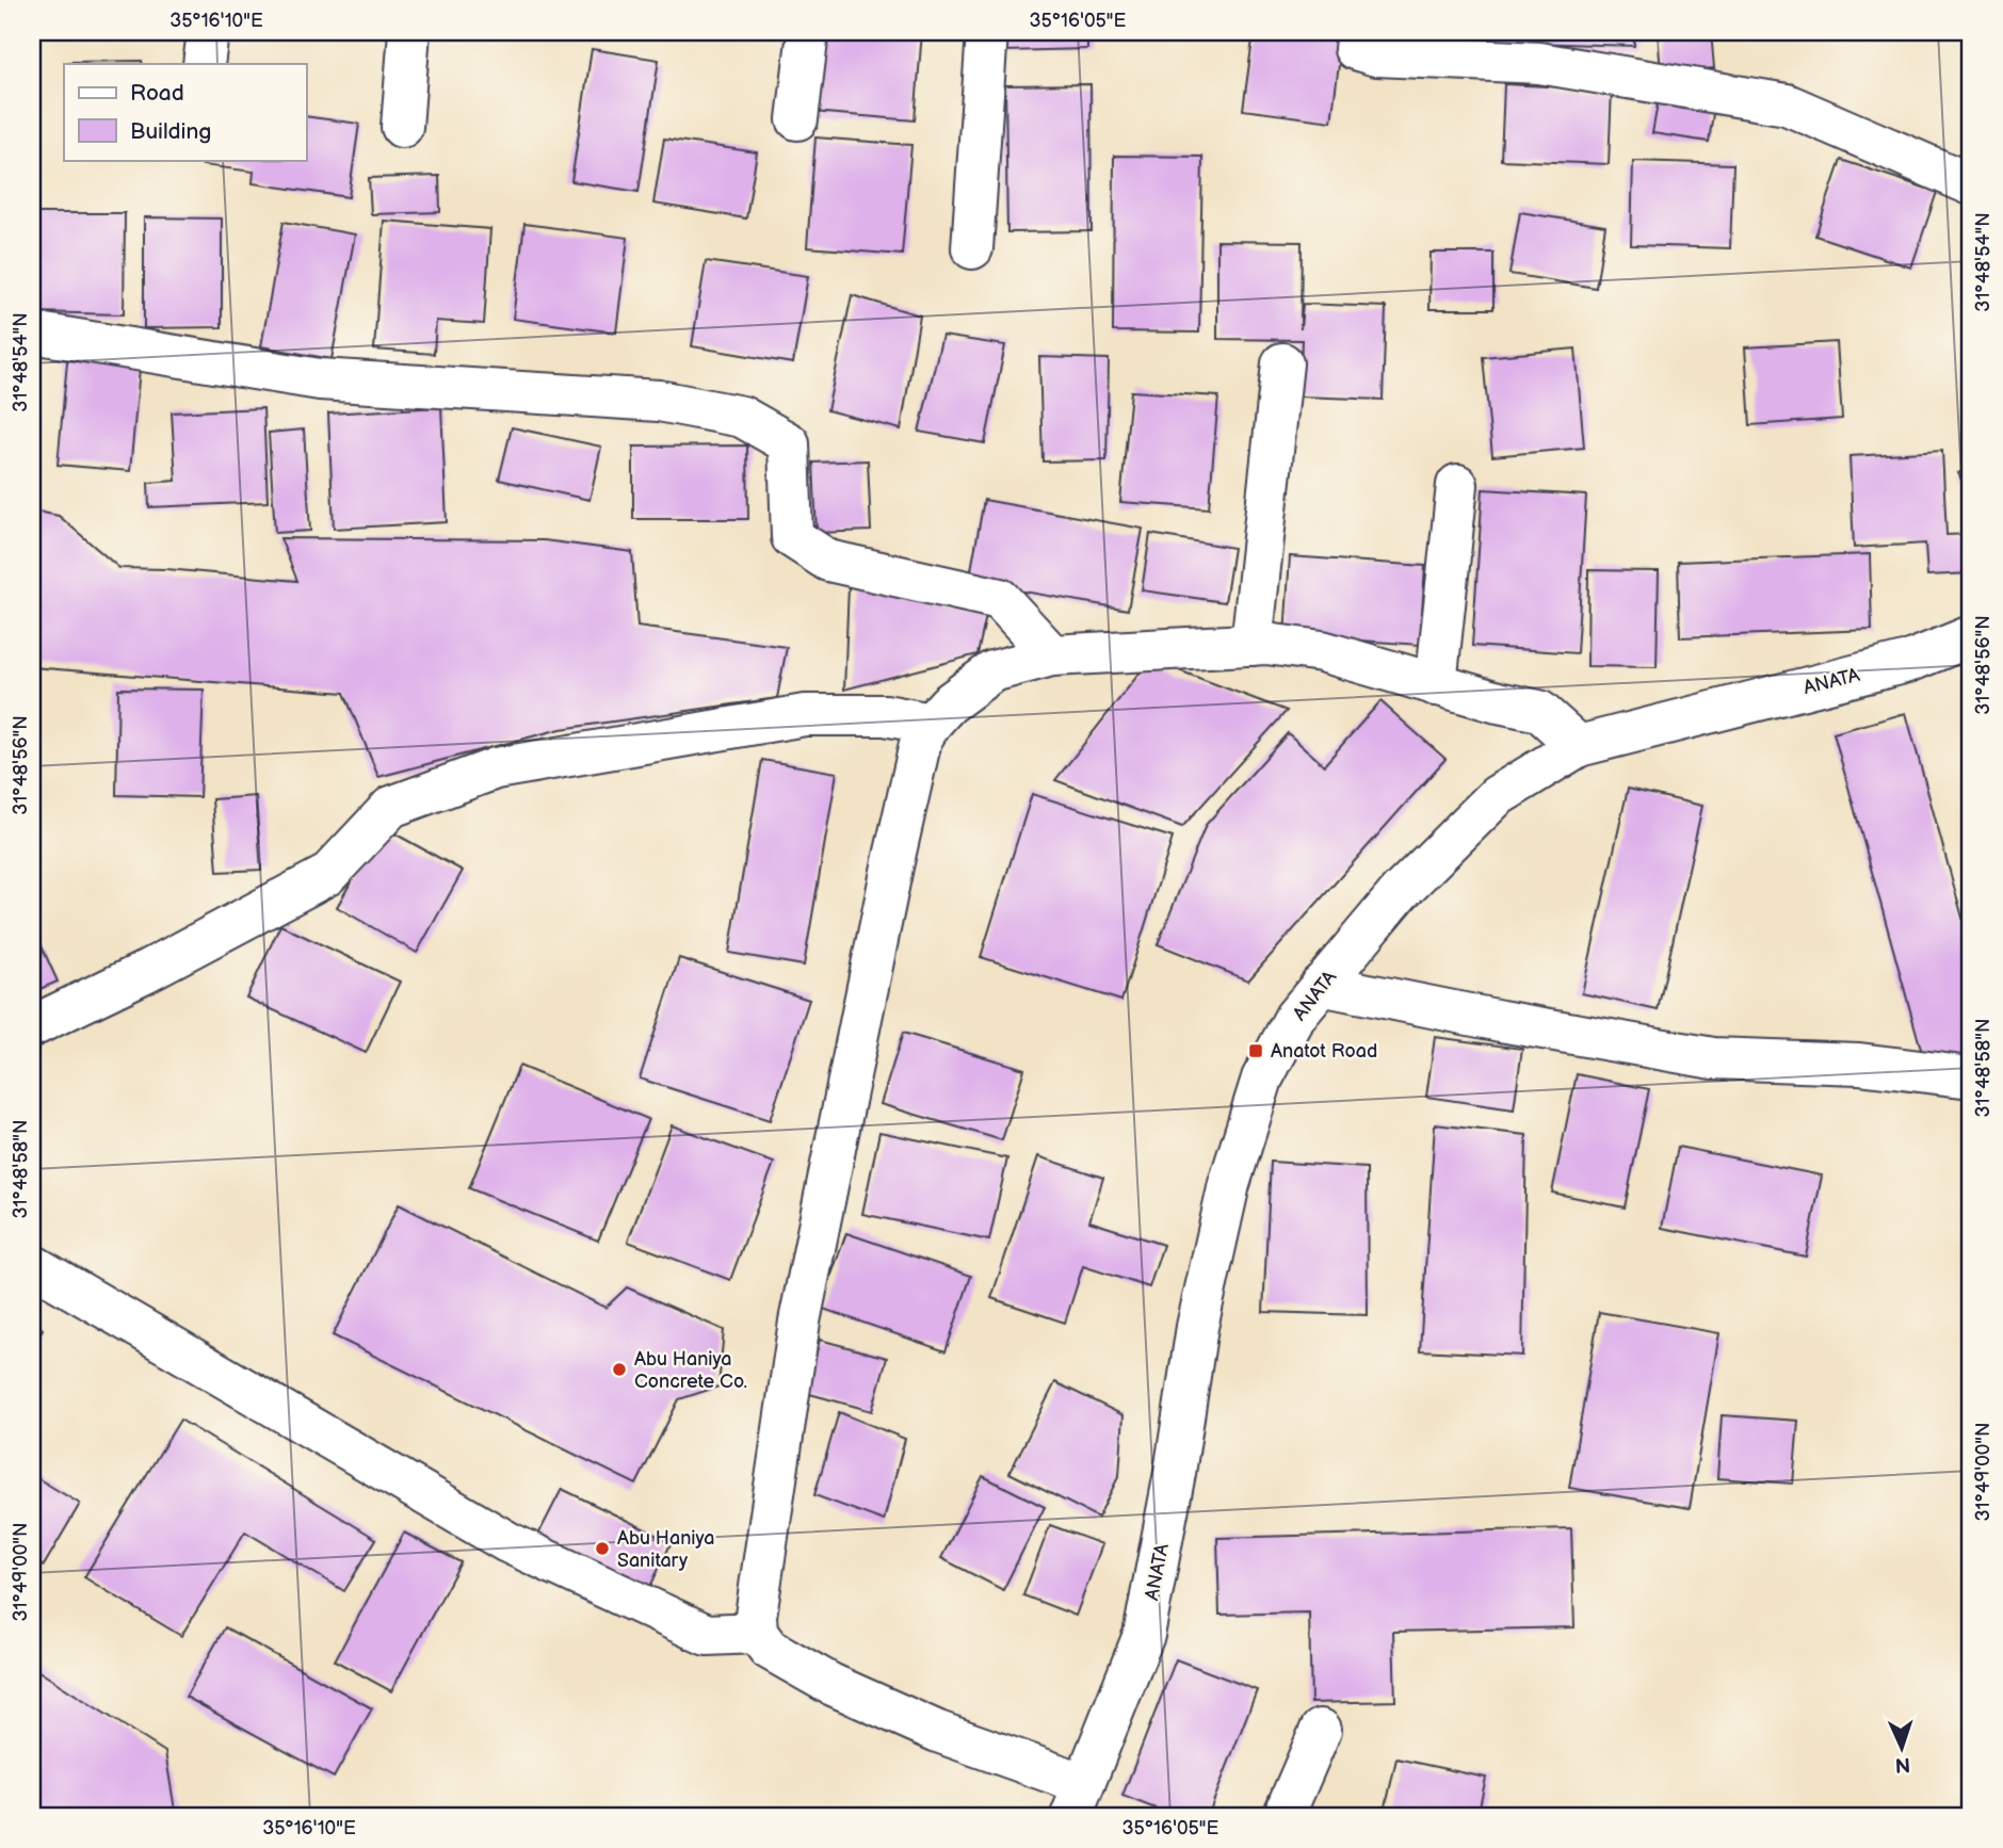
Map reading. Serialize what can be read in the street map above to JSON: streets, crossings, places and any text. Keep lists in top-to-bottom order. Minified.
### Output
{"streets":{"street":["ANATA"]},"places":{"transit":["Anatot Road"],"other":["Abu Haniya Concrete Co.","Abu Haniya Sanitary"]},"legend":["Road","Building"],"north":"bottom","coordinates":["35°16'10\"E","35°16'05\"E","31°48'54\"N","31°48'56\"N","31°48'58\"N","31°49'00\"N"]}
